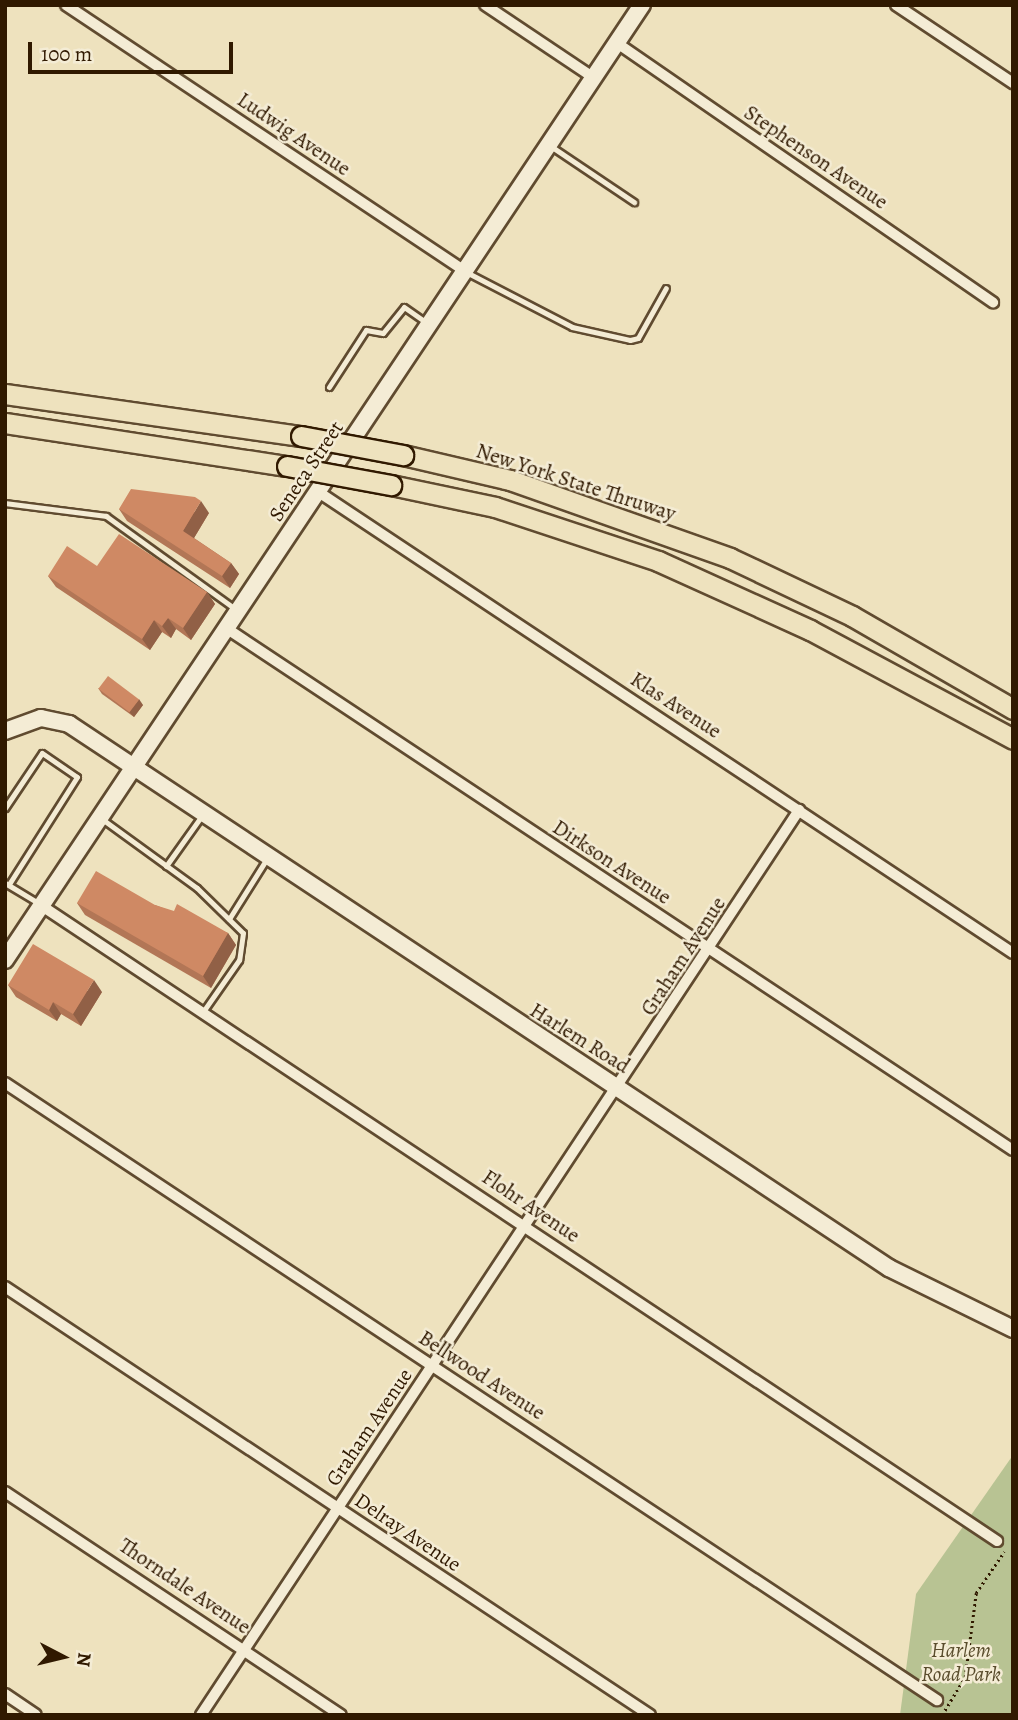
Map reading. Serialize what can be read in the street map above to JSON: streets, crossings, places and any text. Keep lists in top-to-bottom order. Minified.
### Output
{"streets":{"highway":["New York State Thruway"],"main road":["Seneca Street","Harlem Road"],"street":["Ludwig Avenue","Stephenson Avenue","Klas Avenue","Dirkson Avenue","Graham Avenue","Flohr Avenue","Bellwood Avenue","Delray Avenue","Thorndale Avenue"]},"crossings":[["Ludwig Avenue","Seneca Street"],["Stephenson Avenue","Seneca Street"],["Seneca Street","Klas Avenue"],["Seneca Street","Dirkson Avenue"],["Seneca Street","Harlem Road"],["Seneca Street","Flohr Avenue"],["Klas Avenue","Graham Avenue"],["Dirkson Avenue","Graham Avenue"],["Graham Avenue","Harlem Road"],["Graham Avenue","Flohr Avenue"],["Graham Avenue","Bellwood Avenue"],["Graham Avenue","Delray Avenue"],["Graham Avenue","Thorndale Avenue"]],"parks":["Harlem Road Park"],"scale_bar":"100 m","north":"right"}
